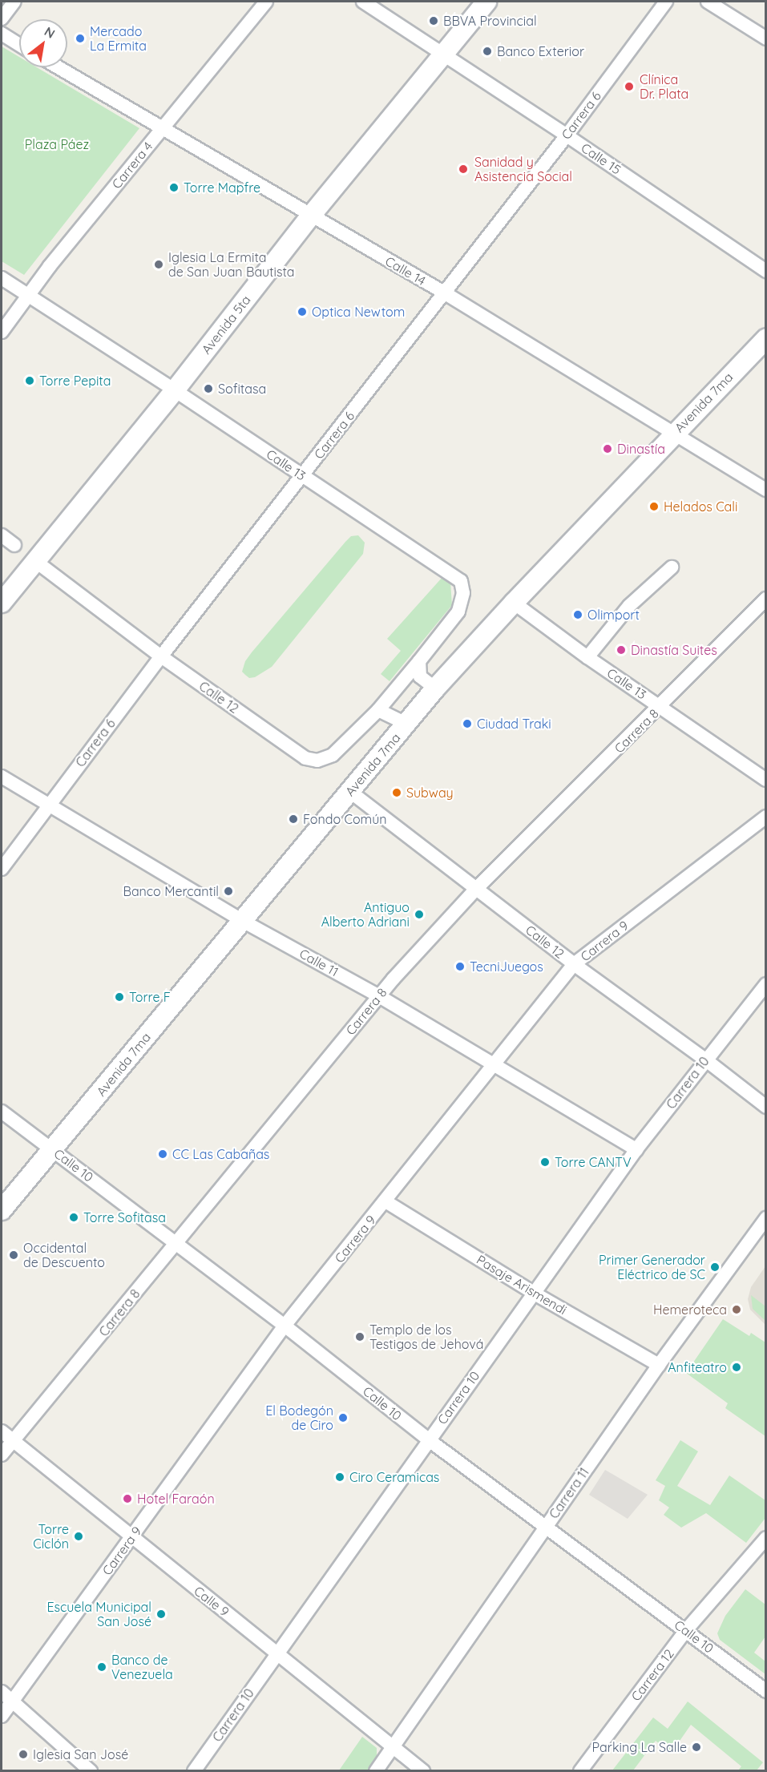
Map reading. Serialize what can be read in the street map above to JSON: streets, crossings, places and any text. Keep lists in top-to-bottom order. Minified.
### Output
{"streets":{"street":["Carrera 6","Calle 15","Carrera 4","Calle 14","Avenida 5ta","Avenida 7ma","Calle 13","Calle 12","Carrera 8","Carrera 9","Calle 11","Carrera 10","Calle 10","Pasaje Arismendi","Carrera 11","Calle 9","Carrera 12"]},"crossings":[["Carrera 6","Calle 15"],["Carrera 6","Calle 14"],["Carrera 6","Calle 13"],["Carrera 6","Calle 12"],["Carrera 6","Calle 11"],["Calle 15","Avenida 5ta"],["Carrera 4","Calle 14"],["Carrera 4","Calle 13"],["Calle 14","Avenida 5ta"],["Calle 14","Avenida 7ma"],["Avenida 5ta","Calle 13"],["Avenida 5ta","Calle 12"],["Avenida 7ma","Calle 13"],["Avenida 7ma","Calle 12"],["Avenida 7ma","Calle 11"],["Avenida 7ma","Calle 10"],["Calle 13","Calle 12"],["Calle 13","Carrera 8"],["Calle 12","Carrera 8"],["Calle 12","Carrera 9"],["Calle 12","Carrera 10"],["Carrera 8","Calle 11"],["Carrera 8","Calle 10"],["Carrera 8","Calle 9"],["Carrera 9","Calle 11"],["Carrera 9","Calle 10"],["Carrera 9","Pasaje Arismendi"],["Carrera 9","Calle 9"],["Calle 11","Carrera 10"],["Carrera 10","Calle 10"],["Carrera 10","Pasaje Arismendi"],["Carrera 10","Calle 9"],["Calle 10","Carrera 11"],["Calle 10","Carrera 12"],["Pasaje Arismendi","Carrera 11"],["Carrera 11","Calle 9"]],"parks":["Plaza Páez"],"places":["BBVA Provincial","Mercado La Ermita","Banco Exterior","Clínica Dr. Plata","Sanidad y Asistencia Social","Torre Mapfre","Iglesia La Ermita de San Juan Bautista","Optica Newtom","Torre Pepita","Sofitasa","Dinastía","Helados Cali","Olimport","Dinastía Suites","Ciudad Traki","Subway","Fondo Común","Banco Mercantil","Antiguo Alberto Adriani","TecniJuegos","Torre F","CC Las Cabañas","Torre CANTV","Torre Sofitasa","Occidental de Descuento","Primer Generador Eléctrico de SC","Hemeroteca","Templo de los Testigos de Jehová","Anfiteatro","El Bodegón de Ciro","Ciro Ceramicas","Hotel Faraón","Torre Ciclón","Escuela Municipal San José","Banco de Venezuela","Parking La Salle","Iglesia San José"],"north":"top right"}
